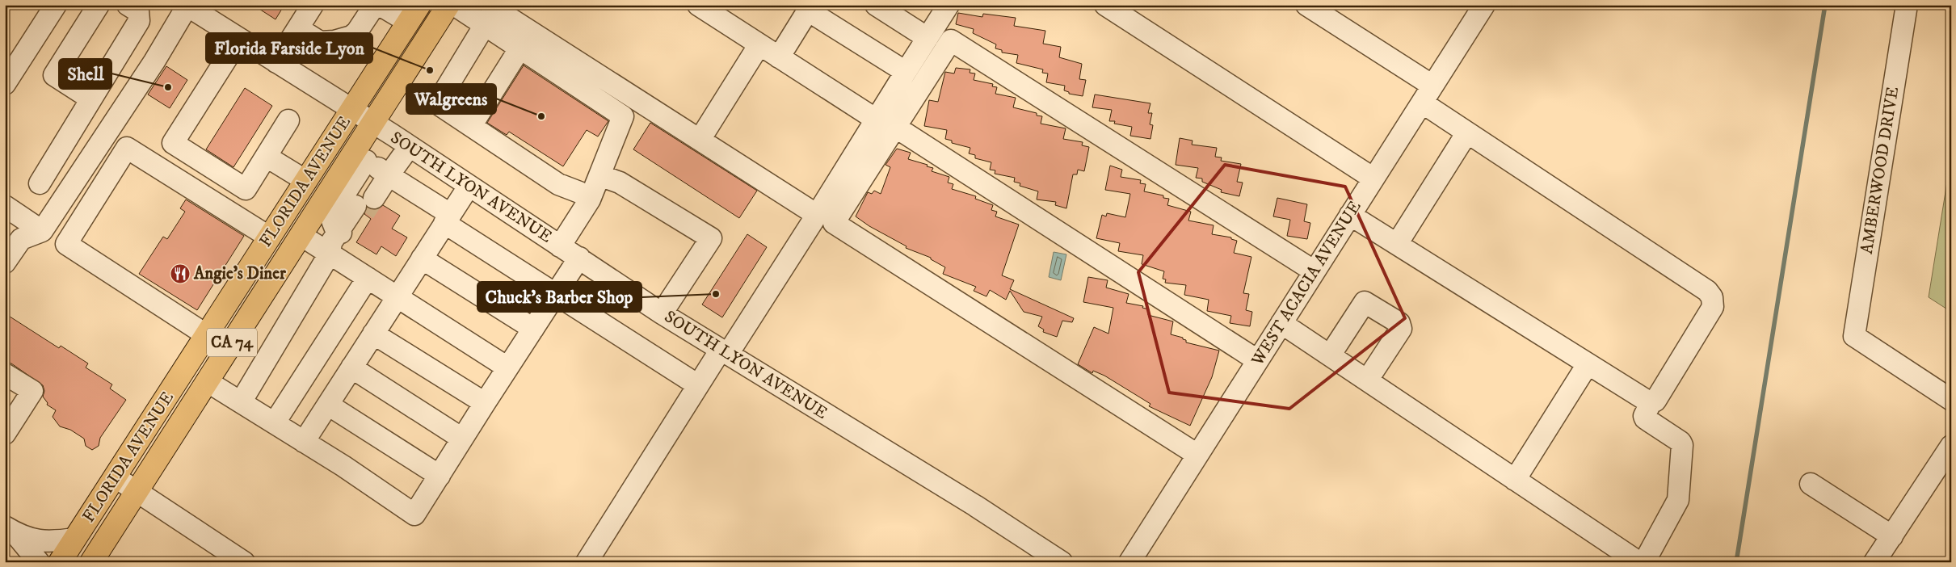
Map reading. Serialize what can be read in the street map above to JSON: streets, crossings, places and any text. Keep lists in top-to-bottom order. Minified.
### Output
{"streets":{"main road":["FLORIDA AVENUE","CA 74"],"street":["AMBERWOOD DRIVE","SOUTH LYON AVENUE","WEST ACACIA AVENUE"]},"crossings":[["FLORIDA AVENUE","SOUTH LYON AVENUE"]],"places":{"other":["Florida Farside Lyon","Shell","Walgreens","Chuck's Barber Shop"],"restaurant":["Angie's Diner"]}}
